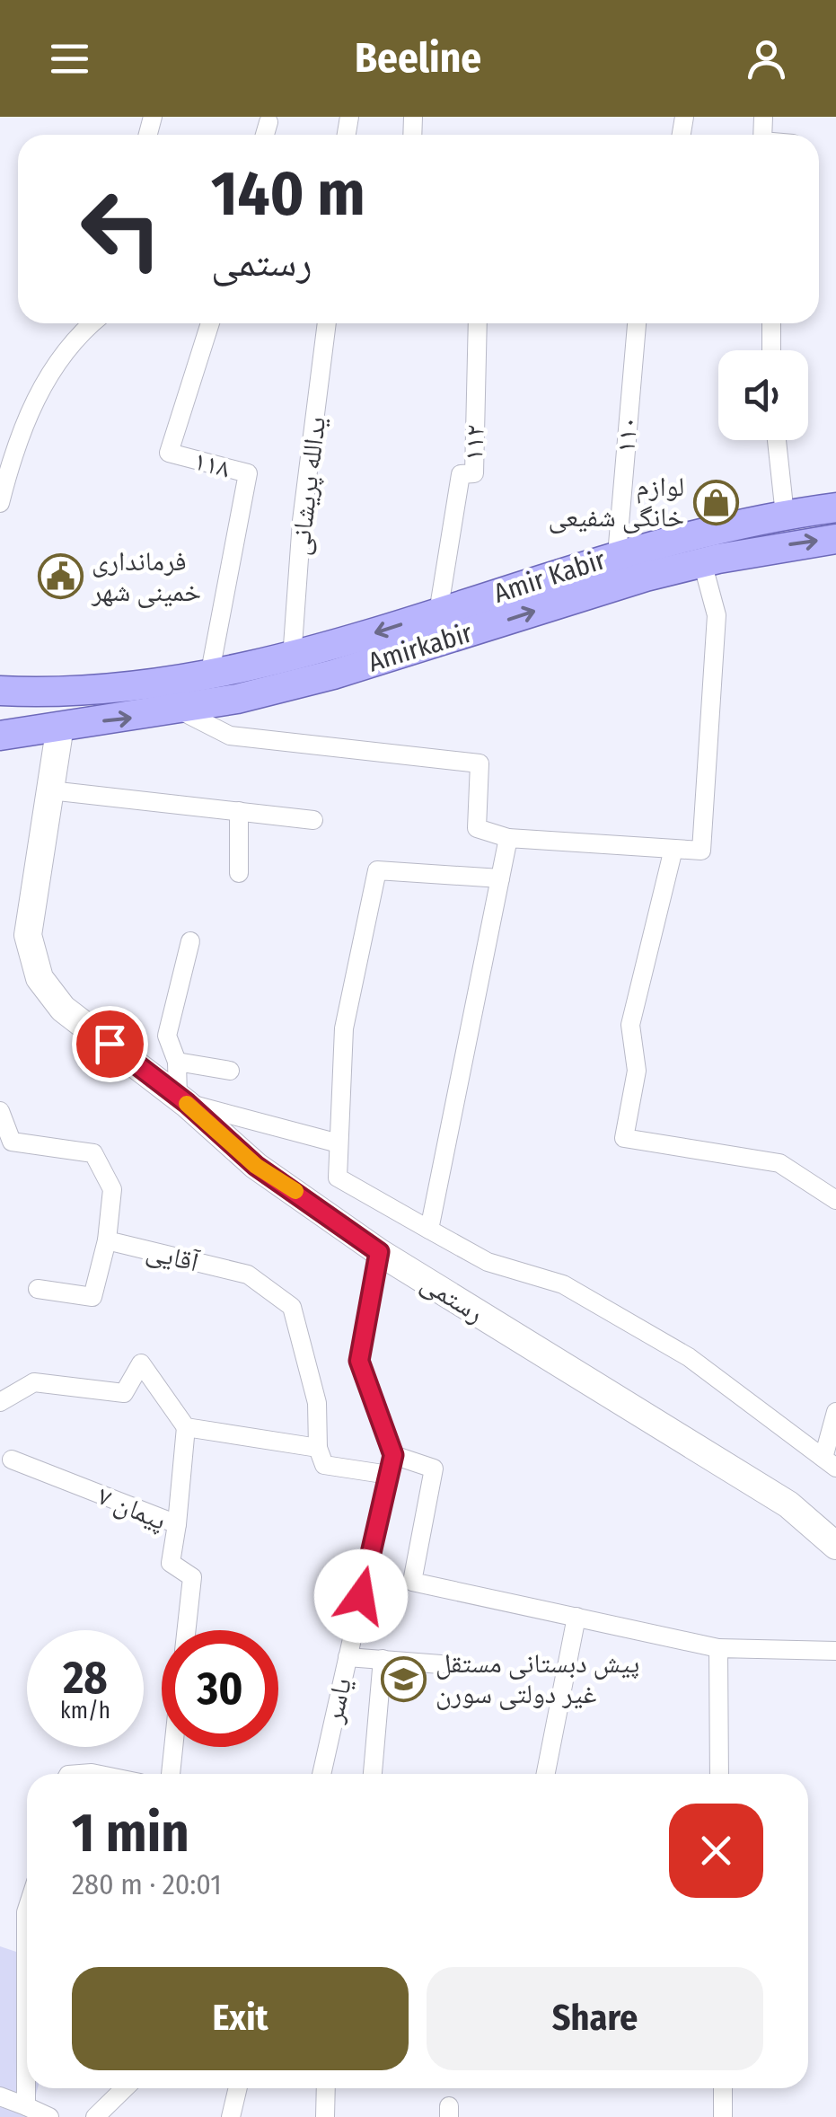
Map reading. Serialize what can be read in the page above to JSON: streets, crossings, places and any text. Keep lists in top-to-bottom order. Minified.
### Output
{"streets":{"main road":["Amir Kabir","Amirkabir"],"street":["۱۱۰","۱۱۲","۱۱۸","یدالله پریشانی","آقایی","رستمی","پیمان ۷","یاسر"]},"crossings":[["۱۱۰","Amir Kabir"],["۱۱۲","Amir Kabir"],["۱۱۲","Amirkabir"],["۱۱۸","Amir Kabir"],["یدالله پریشانی","Amir Kabir"],["Amir Kabir","Amirkabir"],["Amirkabir","رستمی"]],"one_way":["Amirkabir"],"places":{"shop":["لوازم خانگی شفیعی"],"public building":["فرمانداری خمینی شهر"],"school or university":["پیش دبستانی مستقل غیر دولتی سورن"]},"page":{"header":"Beeline","turn":["140 m","رستمی"],"speed":"28 km/h","limit":"30","heading":["1 min","280 m · 20:01"],"buttons":["Exit","Share"]}}
